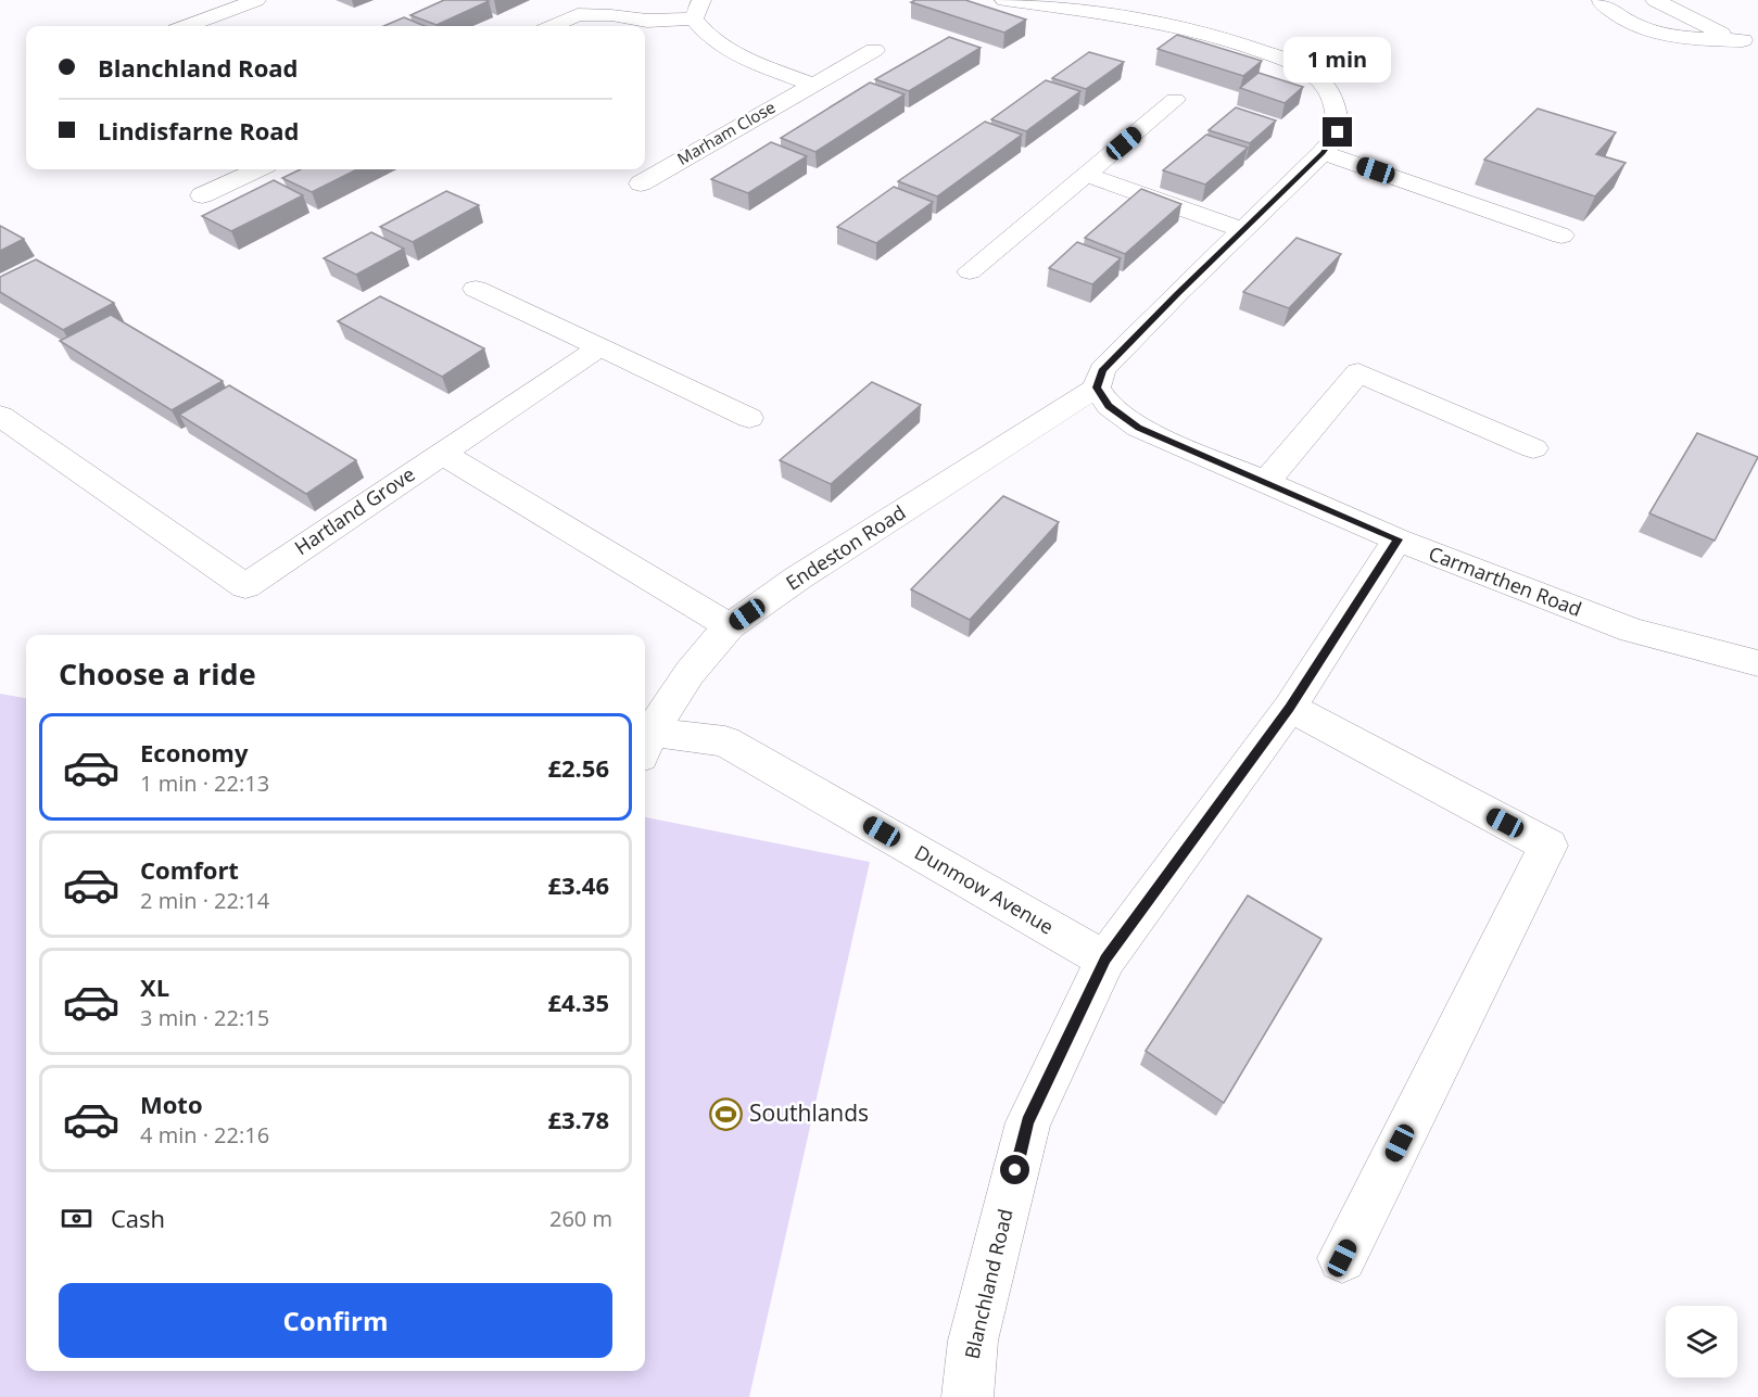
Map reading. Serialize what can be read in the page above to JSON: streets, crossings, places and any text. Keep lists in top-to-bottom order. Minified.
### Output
{"streets":{"street":["Marham Close","Hartland Grove","Endeston Road","Carmarthen Road","Dunmow Avenue","Blanchland Road"]},"crossings":[["Endeston Road","Carmarthen Road"],["Endeston Road","Dunmow Avenue"],["Carmarthen Road","Blanchland Road"],["Dunmow Avenue","Blanchland Road"]],"places":{"sports":["Southlands"]},"page":{"banner":["Blanchland Road","Lindisfarne Road"],"bubble":"1 min","heading":"Choose a ride","list":[{"name":"Economy","note":"1 min · 22:13","value":"£2.56"},{"name":"Comfort","note":"2 min · 22:14","value":"£3.46"},{"name":"XL","note":"3 min · 22:15","value":"£4.35"},{"name":"Moto","note":"4 min · 22:16","value":"£3.78"}],"pay":["Cash","260 m"],"buttons":"Confirm"}}
